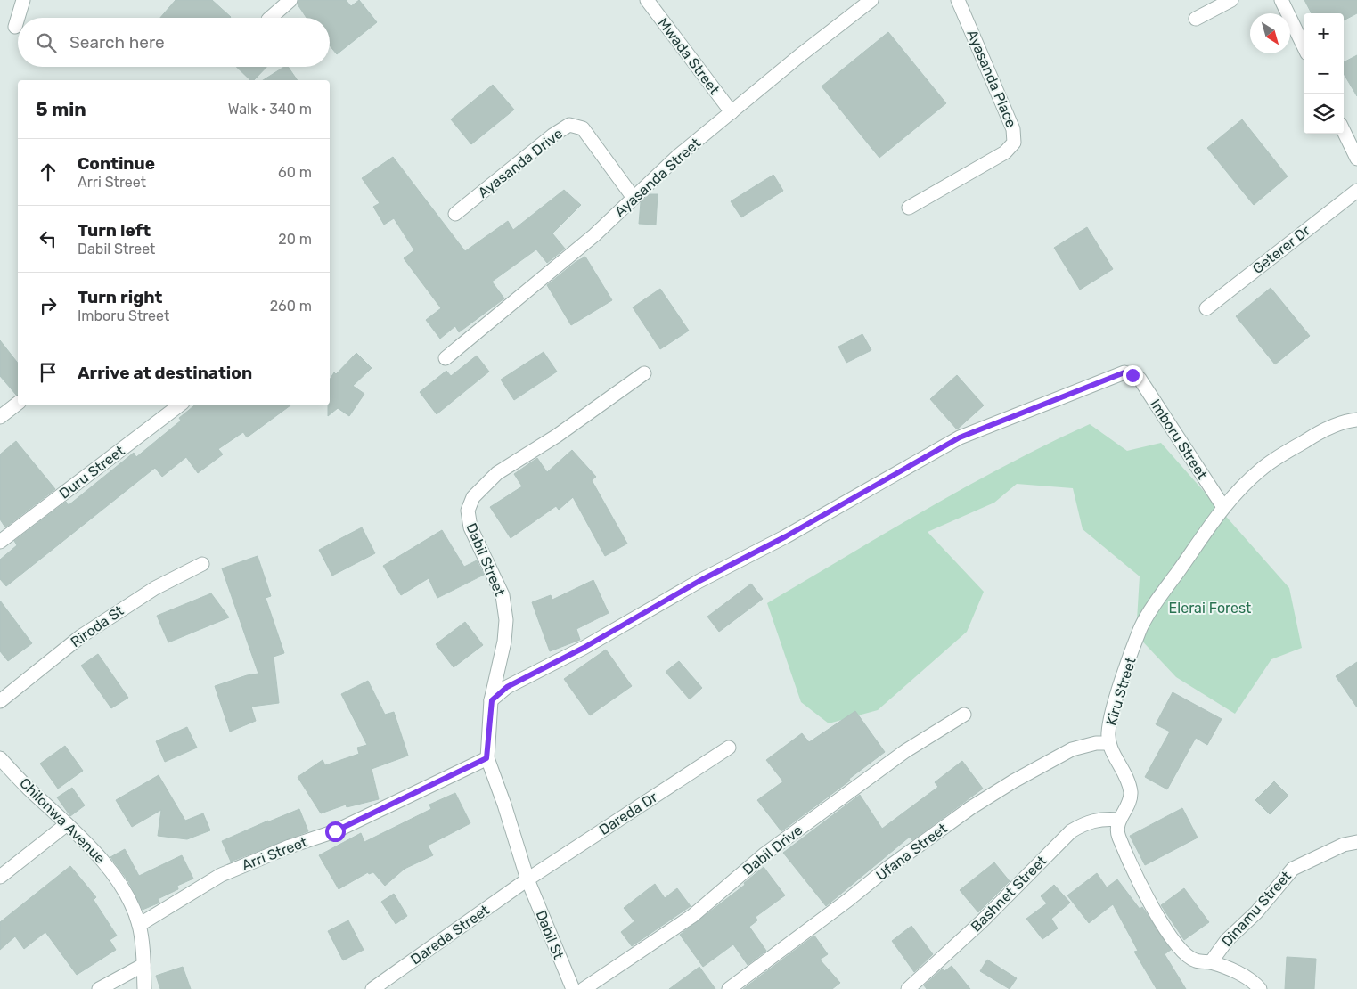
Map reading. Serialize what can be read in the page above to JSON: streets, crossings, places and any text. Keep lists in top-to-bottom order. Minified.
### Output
{"streets":{"street":["Mwada Street","Ayasanda Place","Ayasanda Drive","Ayasanda Street","Geterer Dr","Imboru Street","Duru Street","Dabil Street","Riroda St","Kiru Street","Dareda Dr","Chilonwa Avenue","Dabil Drive","Ufana Street","Arri Street","Bashnet Street","Dinamu Street","Dareda Street","Dabil St"]},"crossings":[["Mwada Street","Ayasanda Street"],["Ayasanda Drive","Ayasanda Street"],["Imboru Street","Dabil Street"],["Imboru Street","Kiru Street"],["Dabil Street","Dareda Dr"],["Dabil Street","Arri Street"],["Dabil Street","Dareda Street"],["Dabil Street","Dabil St"],["Kiru Street","Ufana Street"],["Kiru Street","Bashnet Street"],["Dareda Dr","Dareda Street"],["Dareda Dr","Dabil St"],["Chilonwa Avenue","Arri Street"],["Dareda Street","Dabil St"]],"parks":["Elerai Forest"],"north":"bottom right","page":{"map_buttons":["+","−"],"search":"Search here","heading":["5 min","Walk · 340 m"],"list":[["Continue","Arri Street","60 m"],["Turn left","Dabil Street","20 m"],["Turn right","Imboru Street","260 m"],"Arrive at destination"]}}
